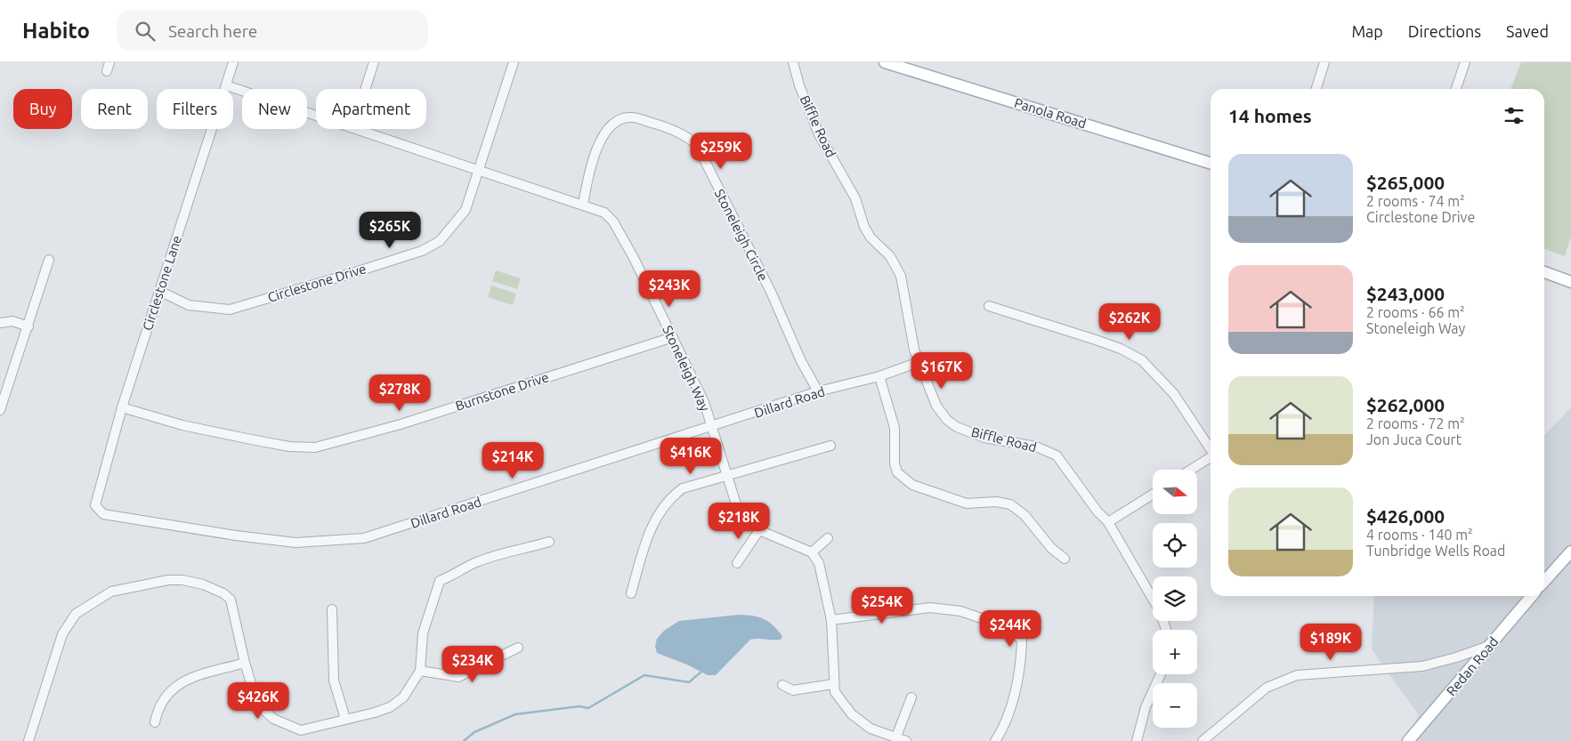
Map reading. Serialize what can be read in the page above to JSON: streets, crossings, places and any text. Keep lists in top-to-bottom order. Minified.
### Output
{"streets":{"main road":["Panola Road","Redan Road"],"street":["Biffle Road","Stoneleigh Circle","Circlestone Lane","Circlestone Drive","Stoneleigh Way","Burnstone Drive","Dillard Road"]},"crossings":[["Biffle Road","Dillard Road"],["Stoneleigh Circle","Stoneleigh Way"],["Stoneleigh Circle","Dillard Road"],["Circlestone Lane","Circlestone Drive"],["Circlestone Lane","Stoneleigh Way"],["Circlestone Lane","Burnstone Drive"],["Circlestone Lane","Dillard Road"],["Circlestone Drive","Stoneleigh Way"],["Stoneleigh Way","Burnstone Drive"],["Stoneleigh Way","Dillard Road"]],"north":"right","page":{"header":"Habito","search":"Search here","nav":["Map","Directions","Saved"],"chip":["Buy","Rent","Filters","New","Apartment"],"heading":"14 homes","price":["$259K","$265K","$243K","$262K","$167K","$278K","$416K","$214K","$218K","$254K","$244K","$189K","$234K","$426K"],"list":[{"name":"$265,000","note":"2 rooms · 74 m² · Circlestone Drive"},{"name":"$243,000","note":"2 rooms · 66 m² · Stoneleigh Way"},{"name":"$262,000","note":"2 rooms · 72 m² · Jon Juca Court"},{"name":"$426,000","note":"4 rooms · 140 m² · Tunbridge Wells Road"}],"map_buttons":["+","−"]}}
